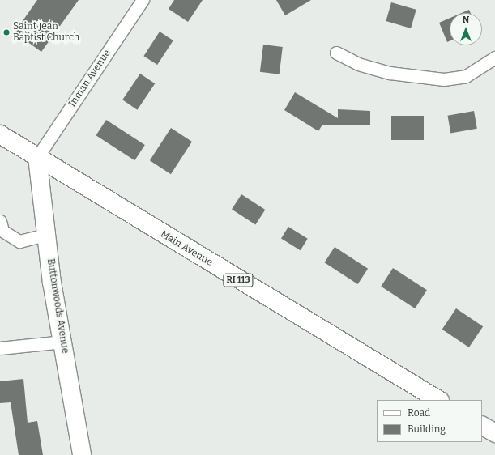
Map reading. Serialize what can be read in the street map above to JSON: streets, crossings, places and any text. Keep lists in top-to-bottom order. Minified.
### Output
{"streets":{"main road":["Main Avenue","RI 113","Buttonwoods Avenue"],"street":["Inman Avenue"]},"crossings":[["Inman Avenue","Main Avenue"],["Inman Avenue","Buttonwoods Avenue"],["Main Avenue","Buttonwoods Avenue"]],"places":["Saint Jean Baptist Church"],"legend":["Road","Building"],"north":"top"}
